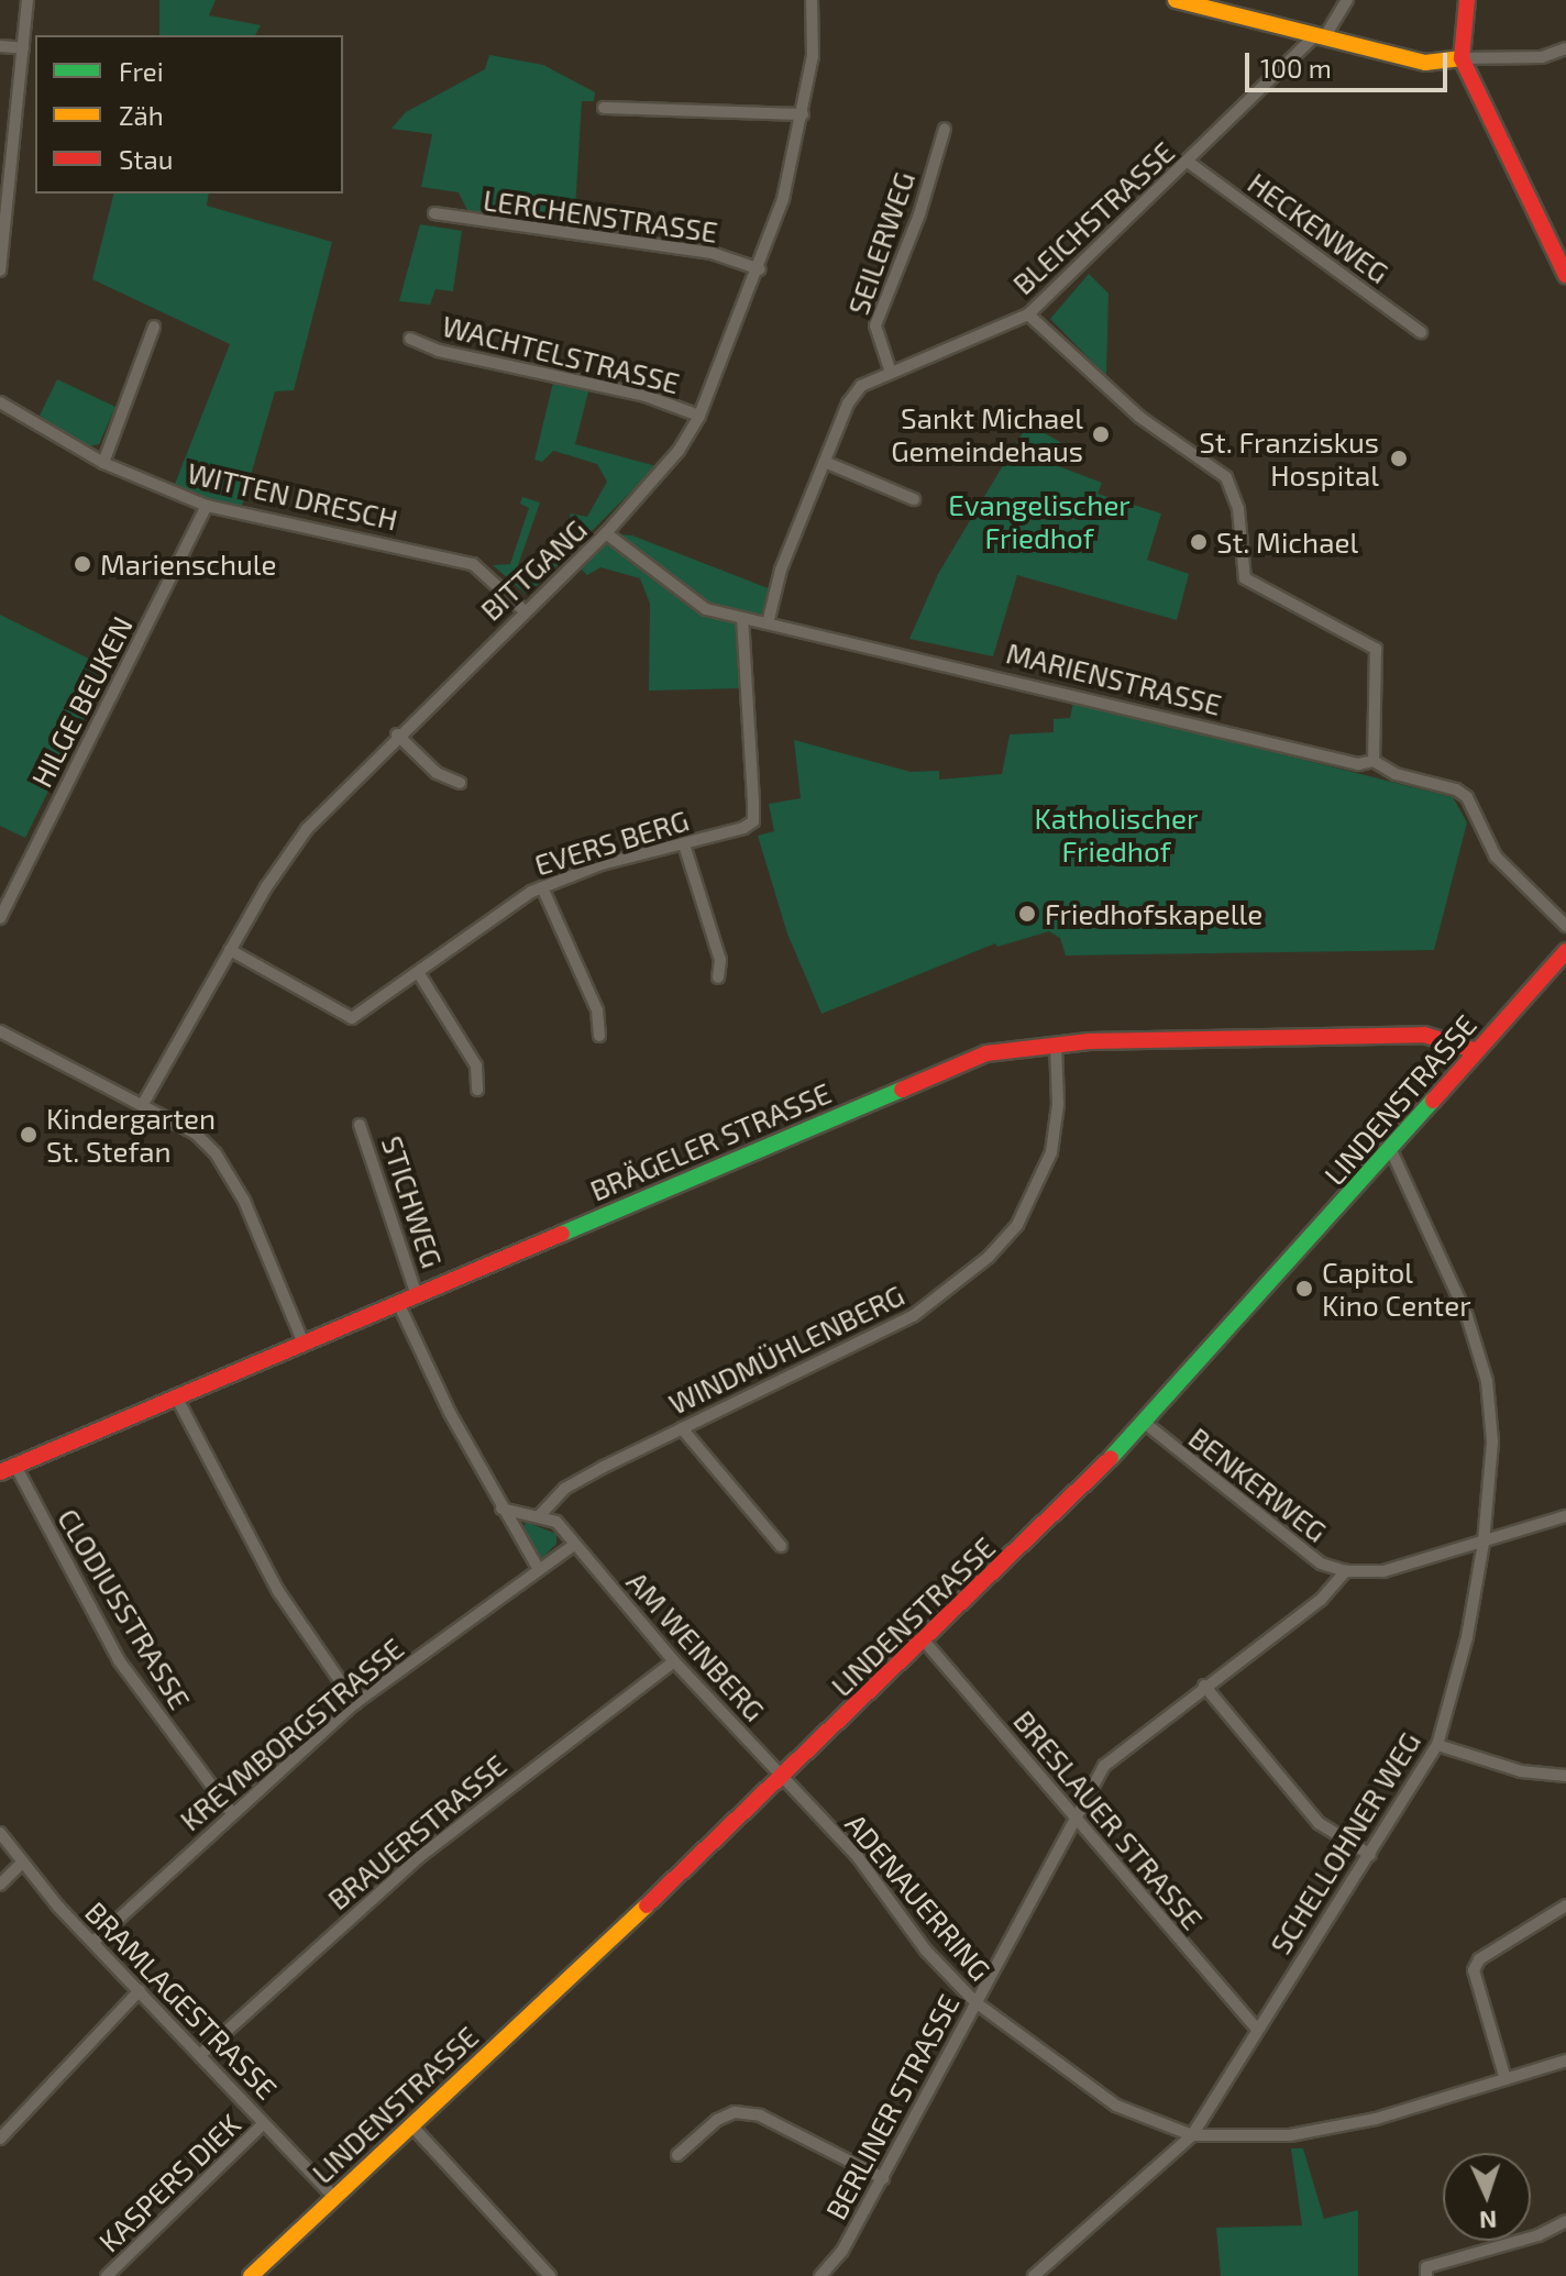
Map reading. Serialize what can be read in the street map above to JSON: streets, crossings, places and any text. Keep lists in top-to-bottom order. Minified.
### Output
{"streets":{"street":["LERCHENSTRASSE","BLEICHSTRASSE","HECKENWEG","SEILERWEG","WACHTELSTRASSE","WITTEN DRESCH","BITTGANG","MARIENSTRASSE","HILGE BEUKEN","EVERS BERG","LINDENSTRASSE","BRÄGELER STRASSE","STICHWEG","WINDMÜHLENBERG","BENKERWEG","CLODIUSSTRASSE","AM WEINBERG","KREYMBORGSTRASSE","BRESLAUER STRASSE","BRAUERSTRASSE","SCHELLOHNER WEG","ADENAUERRING","BRAMLAGESTRASSE","BERLINER STRASSE","KASPERS DIEK"]},"crossings":[["LERCHENSTRASSE","BITTGANG"],["BLEICHSTRASSE","HECKENWEG"],["BLEICHSTRASSE","SEILERWEG"],["BLEICHSTRASSE","MARIENSTRASSE"],["WACHTELSTRASSE","BITTGANG"],["WITTEN DRESCH","BITTGANG"],["WITTEN DRESCH","HILGE BEUKEN"],["BITTGANG","MARIENSTRASSE"],["BITTGANG","EVERS BERG"],["MARIENSTRASSE","EVERS BERG"],["LINDENSTRASSE","BRÄGELER STRASSE"],["LINDENSTRASSE","BENKERWEG"],["LINDENSTRASSE","AM WEINBERG"],["LINDENSTRASSE","BRESLAUER STRASSE"],["LINDENSTRASSE","SCHELLOHNER WEG"],["LINDENSTRASSE","ADENAUERRING"],["LINDENSTRASSE","BRAMLAGESTRASSE"],["BRÄGELER STRASSE","STICHWEG"],["BRÄGELER STRASSE","WINDMÜHLENBERG"],["BRÄGELER STRASSE","CLODIUSSTRASSE"],["WINDMÜHLENBERG","AM WEINBERG"],["BENKERWEG","BERLINER STRASSE"],["CLODIUSSTRASSE","KREYMBORGSTRASSE"],["AM WEINBERG","KREYMBORGSTRASSE"],["AM WEINBERG","BRAUERSTRASSE"],["AM WEINBERG","ADENAUERRING"],["KREYMBORGSTRASSE","BRAMLAGESTRASSE"],["BRESLAUER STRASSE","SCHELLOHNER WEG"],["BRESLAUER STRASSE","BERLINER STRASSE"],["BRAUERSTRASSE","BRAMLAGESTRASSE"],["SCHELLOHNER WEG","ADENAUERRING"],["ADENAUERRING","BERLINER STRASSE"],["BRAMLAGESTRASSE","KASPERS DIEK"]],"parks":["Evangelischer Friedhof","Katholischer Friedhof"],"places":["Sankt Michael Gemeindehaus","St. Franziskus Hospital","St. Michael","Marienschule","Friedhofskapelle","Kindergarten St. Stefan","Capitol Kino Center"],"legend":["Frei","Zäh","Stau"],"scale_bar":"100 m","north":"bottom"}
